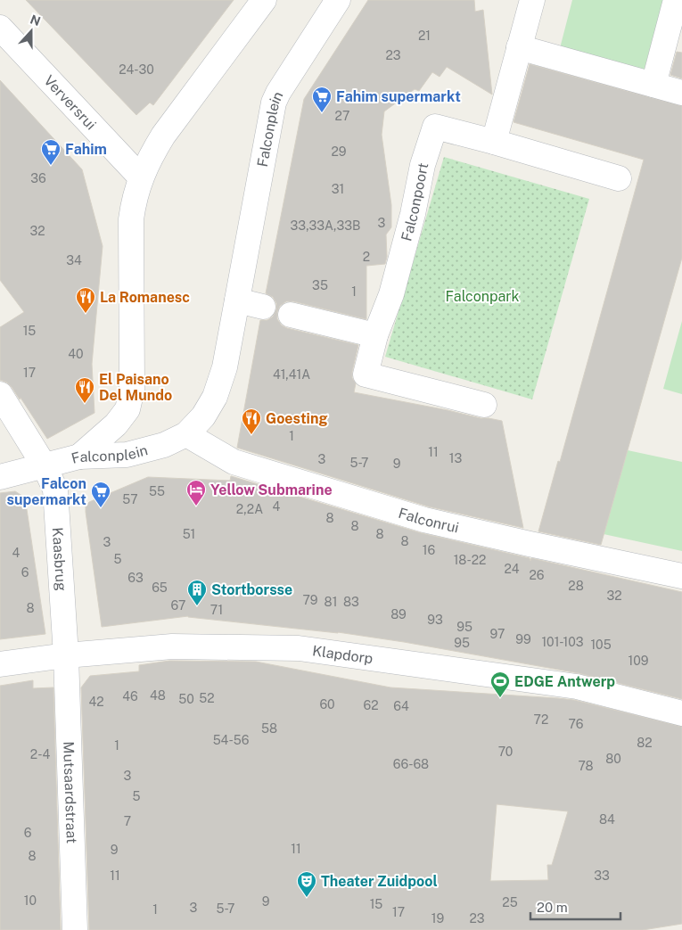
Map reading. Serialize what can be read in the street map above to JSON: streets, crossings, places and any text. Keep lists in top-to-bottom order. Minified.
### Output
{"streets":{"street":["Verversrui","Falconplein","Falconpoort","Falconrui","Kaasbrug","Klapdorp","Mutsaardstraat"]},"crossings":[["Verversrui","Falconplein"],["Falconplein","Falconrui"],["Kaasbrug","Klapdorp"],["Kaasbrug","Mutsaardstraat"],["Klapdorp","Mutsaardstraat"]],"parks":["Falconpark"],"places":{"supermarket":["Fahim supermarkt","Fahim","Falcon supermarkt"],"restaurant":["La Romanesc","El Paisano Del Mundo","Goesting"],"hotel":["Yellow Submarine"],"building":["Stortborsse"],"sports":["EDGE Antwerp"],"theatre":["Theater Zuidpool"]},"house_numbers":["21","23","24-30","27","29","36","31","3","33,33A,33B","32","2","34","35","1","15","40","17","41,41A","1","11","13","3","5-7","9","55","57","4","2,2A","8","8","51","8","8","3","16","4","5","18-22","24","6","26","63","28","65","32","79","81","83","67","8","71","89","93","95","97","99","101-103","95","105","109","48","46","52","50","42","60","62","64","72","76","58","54-56","82","1","70","2-4","80","66-68","78","3","5","84","7","6","11","9","8","11","33","10","9","25","15","3","5-7","1","17","19","23"],"scale_bar":"20 m","north":"top"}
